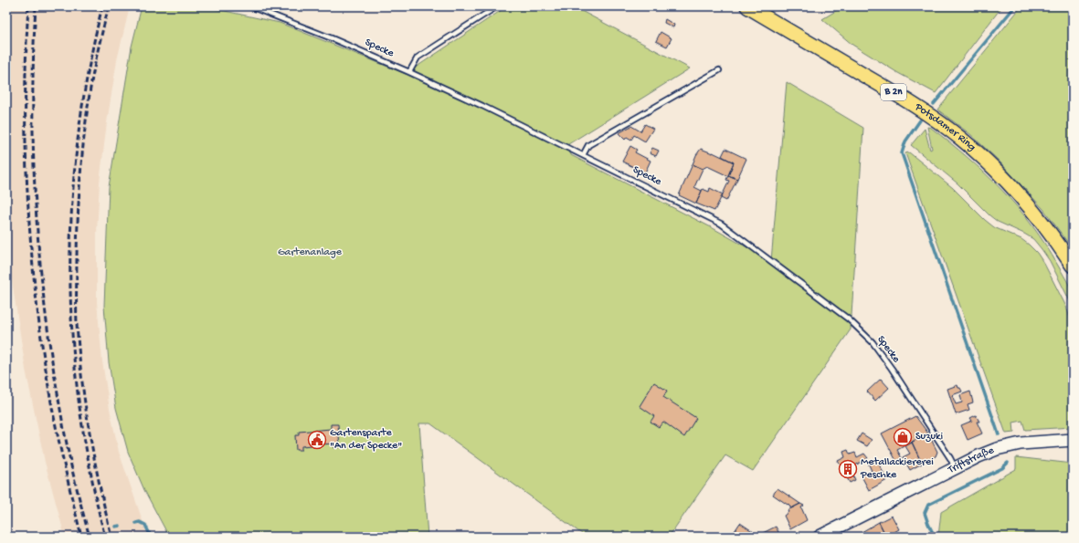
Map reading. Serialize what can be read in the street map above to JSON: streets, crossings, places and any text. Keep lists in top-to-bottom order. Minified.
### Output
{"streets":{"main road":["B 2n","Potsdamer Ring","Triftstraße"],"lane":["Specke"]},"crossings":[["Specke","Triftstraße"]],"parks":["Gartenanlage"],"places":{"shop":["Suzuki"],"public building":["Gartensparte \"An der Specke\""],"building":["Metallackiererei Peschke"]}}
